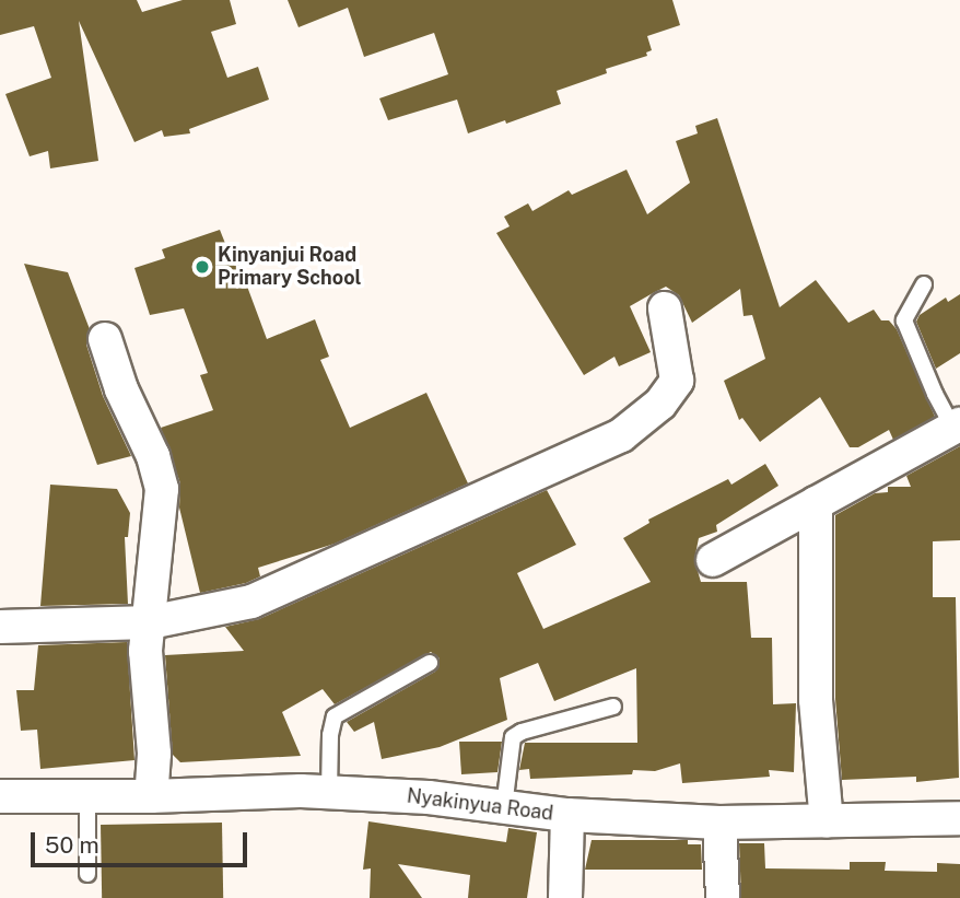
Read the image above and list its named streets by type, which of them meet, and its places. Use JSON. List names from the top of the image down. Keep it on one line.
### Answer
{"streets":{"street":["Nyakinyua Road"]},"places":["Kinyanjui Road Primary School"],"scale_bar":"50 m"}
